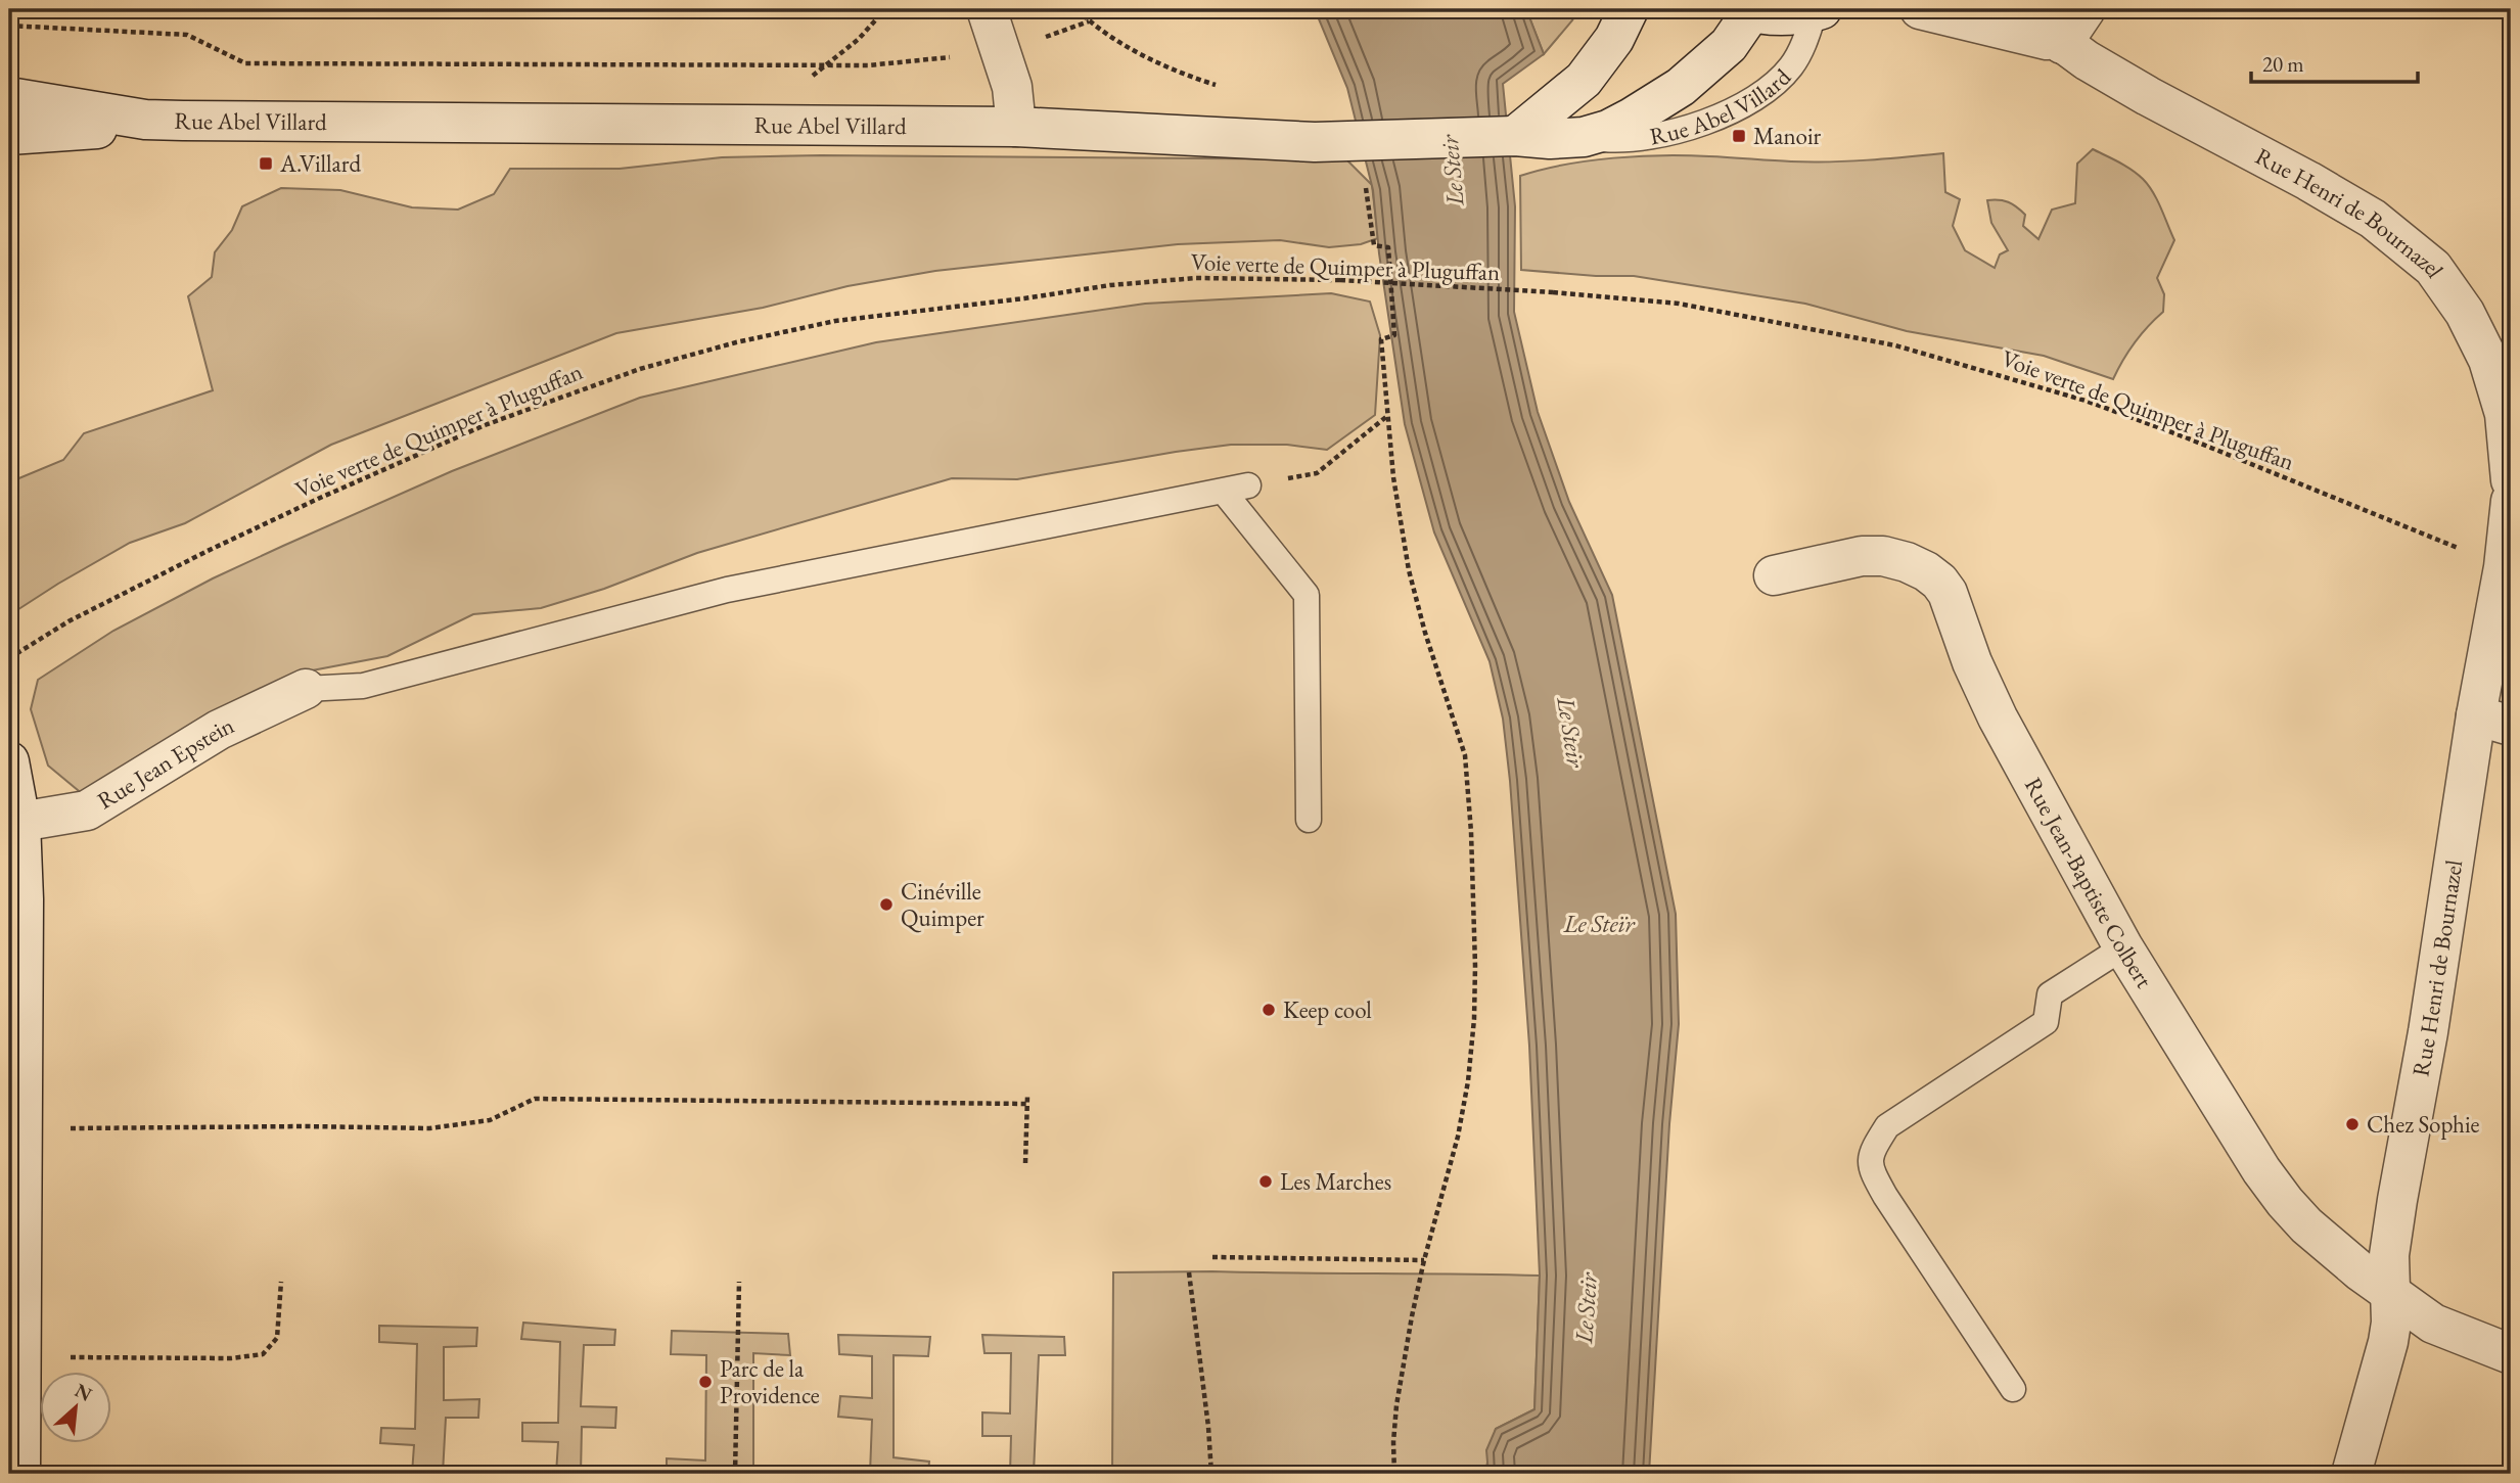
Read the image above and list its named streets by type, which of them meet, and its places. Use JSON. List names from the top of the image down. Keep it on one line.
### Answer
{"streets":{"street":["Rue Abel Villard","Rue Henri de Bournazel","Rue Jean Epstein","Rue Jean-Baptiste Colbert"],"path":["Voie verte de Quimper à Pluguffan"]},"crossings":[["Rue Henri de Bournazel","Rue Jean-Baptiste Colbert"]],"water":["Le Steir","Le Steïr"],"places":{"transit":["Manoir","A.Villard"],"other":["Cinéville Quimper","Keep cool","Chez Sophie","Les Marches","Parc de la Providence"]},"scale_bar":"20 m","north":"top right"}
